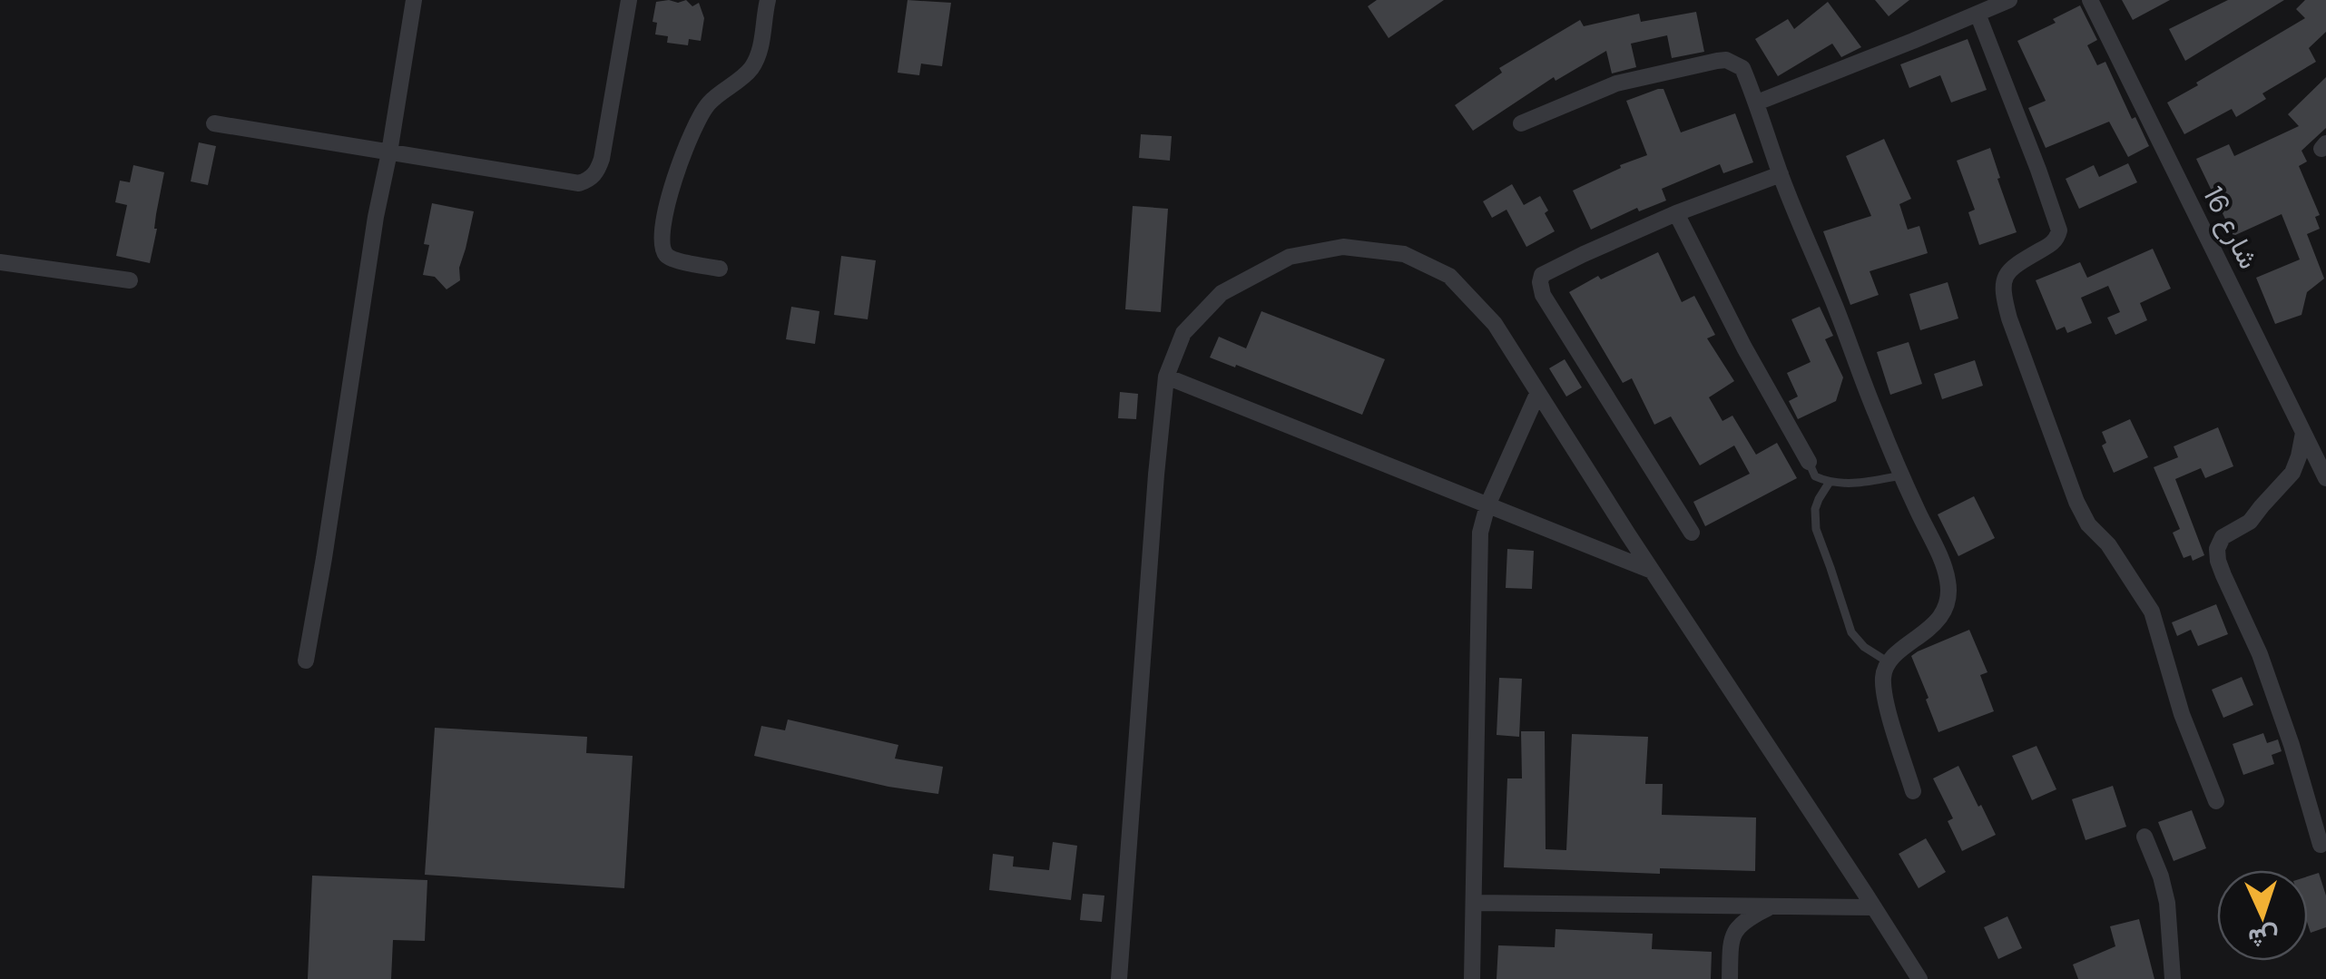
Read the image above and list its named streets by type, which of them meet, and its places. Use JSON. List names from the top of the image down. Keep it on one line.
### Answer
{"streets":{"street":["شارع 16"]},"north":"bottom"}
